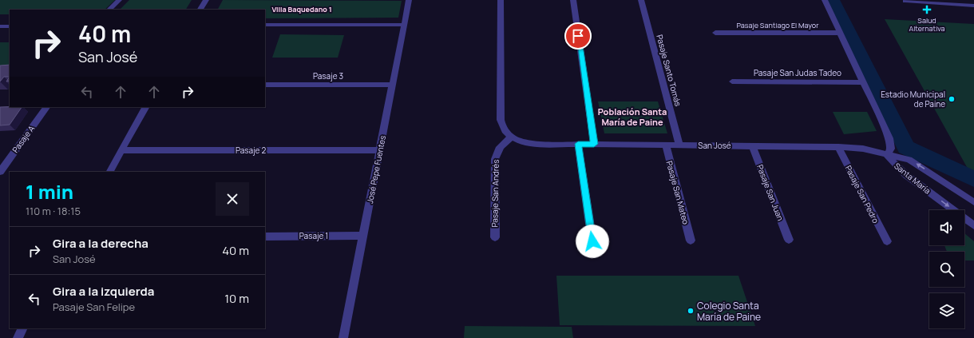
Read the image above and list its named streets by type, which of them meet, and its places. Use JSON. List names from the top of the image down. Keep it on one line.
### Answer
{"streets":{"street":["Pasaje Santiago El Mayor","Pasaje Santo Tomás","Pasaje San Judas Tadeo","Pasaje 3","Pasaje A","San José","Pasaje 2","José Pepe Fuentes","Santa María","Pasaje San Mateo","Pasaje San Juan","Pasaje San Andrés","Pasaje San Pedro","Pasaje 1"]},"crossings":[["Pasaje Santo Tomás","San José"],["Pasaje 3","José Pepe Fuentes"],["San José","Santa María"],["San José","Pasaje San Mateo"],["San José","Pasaje San Juan"],["San José","Pasaje San Andrés"],["San José","Pasaje San Pedro"],["Pasaje 2","José Pepe Fuentes"],["José Pepe Fuentes","Pasaje 1"]],"districts":["Villa Baquedano 1","Población Santa María de Paine"],"places":{"health":["Salud Alternativa"],"other":["Estadio Municipal de Paine","Colegio Santa María de Paine"]},"page":{"turn":["40 m","San José"],"heading":["1 min","110 m · 18:15"],"list":[{"name":"Gira a la derecha","note":"San José","value":"40 m"},{"name":"Gira a la izquierda","note":"Pasaje San Felipe","value":"10 m"}]}}
